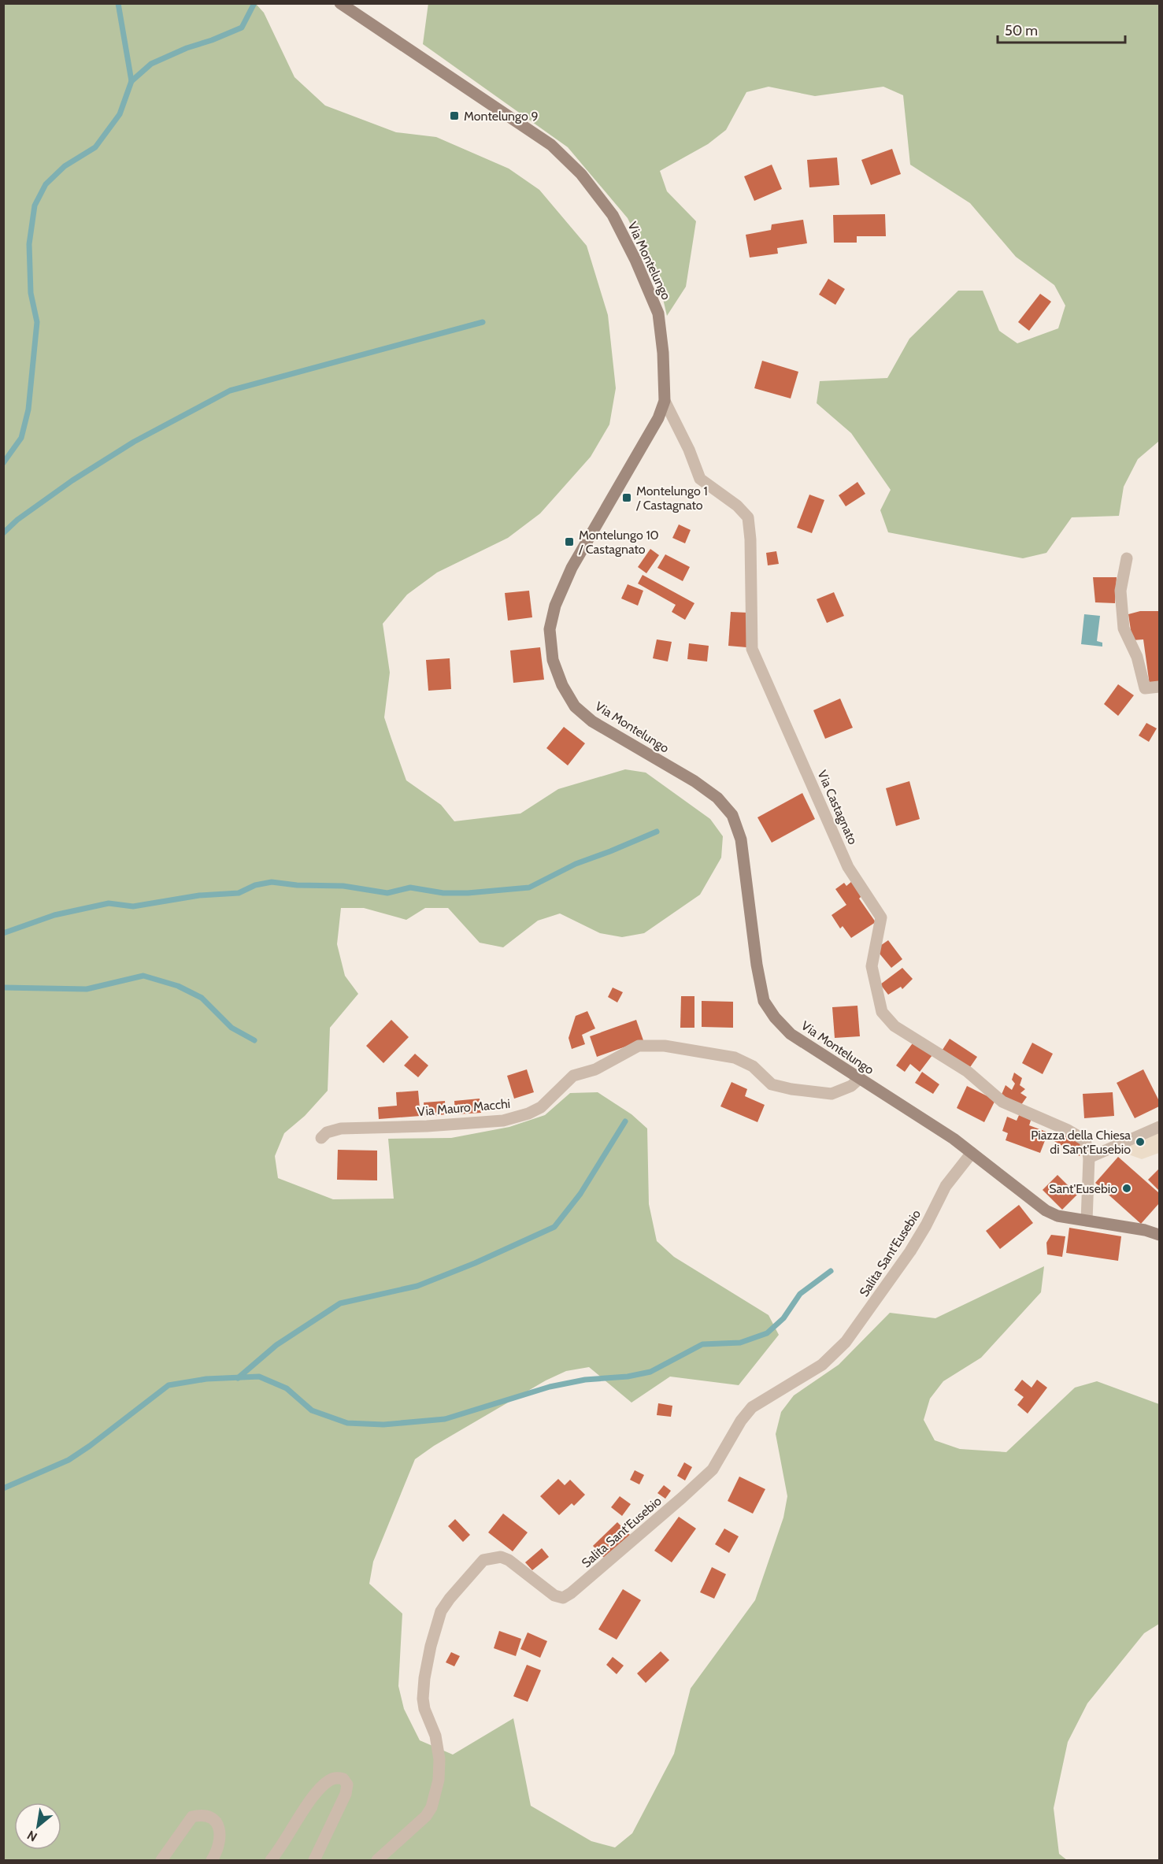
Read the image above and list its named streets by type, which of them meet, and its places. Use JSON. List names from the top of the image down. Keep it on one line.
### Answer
{"streets":{"street":["Via Montelungo","Via Castagnato","Via Mauro Macchi","Salita Sant'Eusebio"]},"crossings":[["Via Montelungo","Via Castagnato"],["Via Montelungo","Via Mauro Macchi"],["Via Montelungo","Salita Sant'Eusebio"]],"places":{"transit":["Montelungo 9","Montelungo 1 / Castagnato","Montelungo 10 / Castagnato"],"other":["Piazza della Chiesa di Sant'Eusebio","Sant'Eusebio"]},"scale_bar":"50 m","north":"bottom left"}
